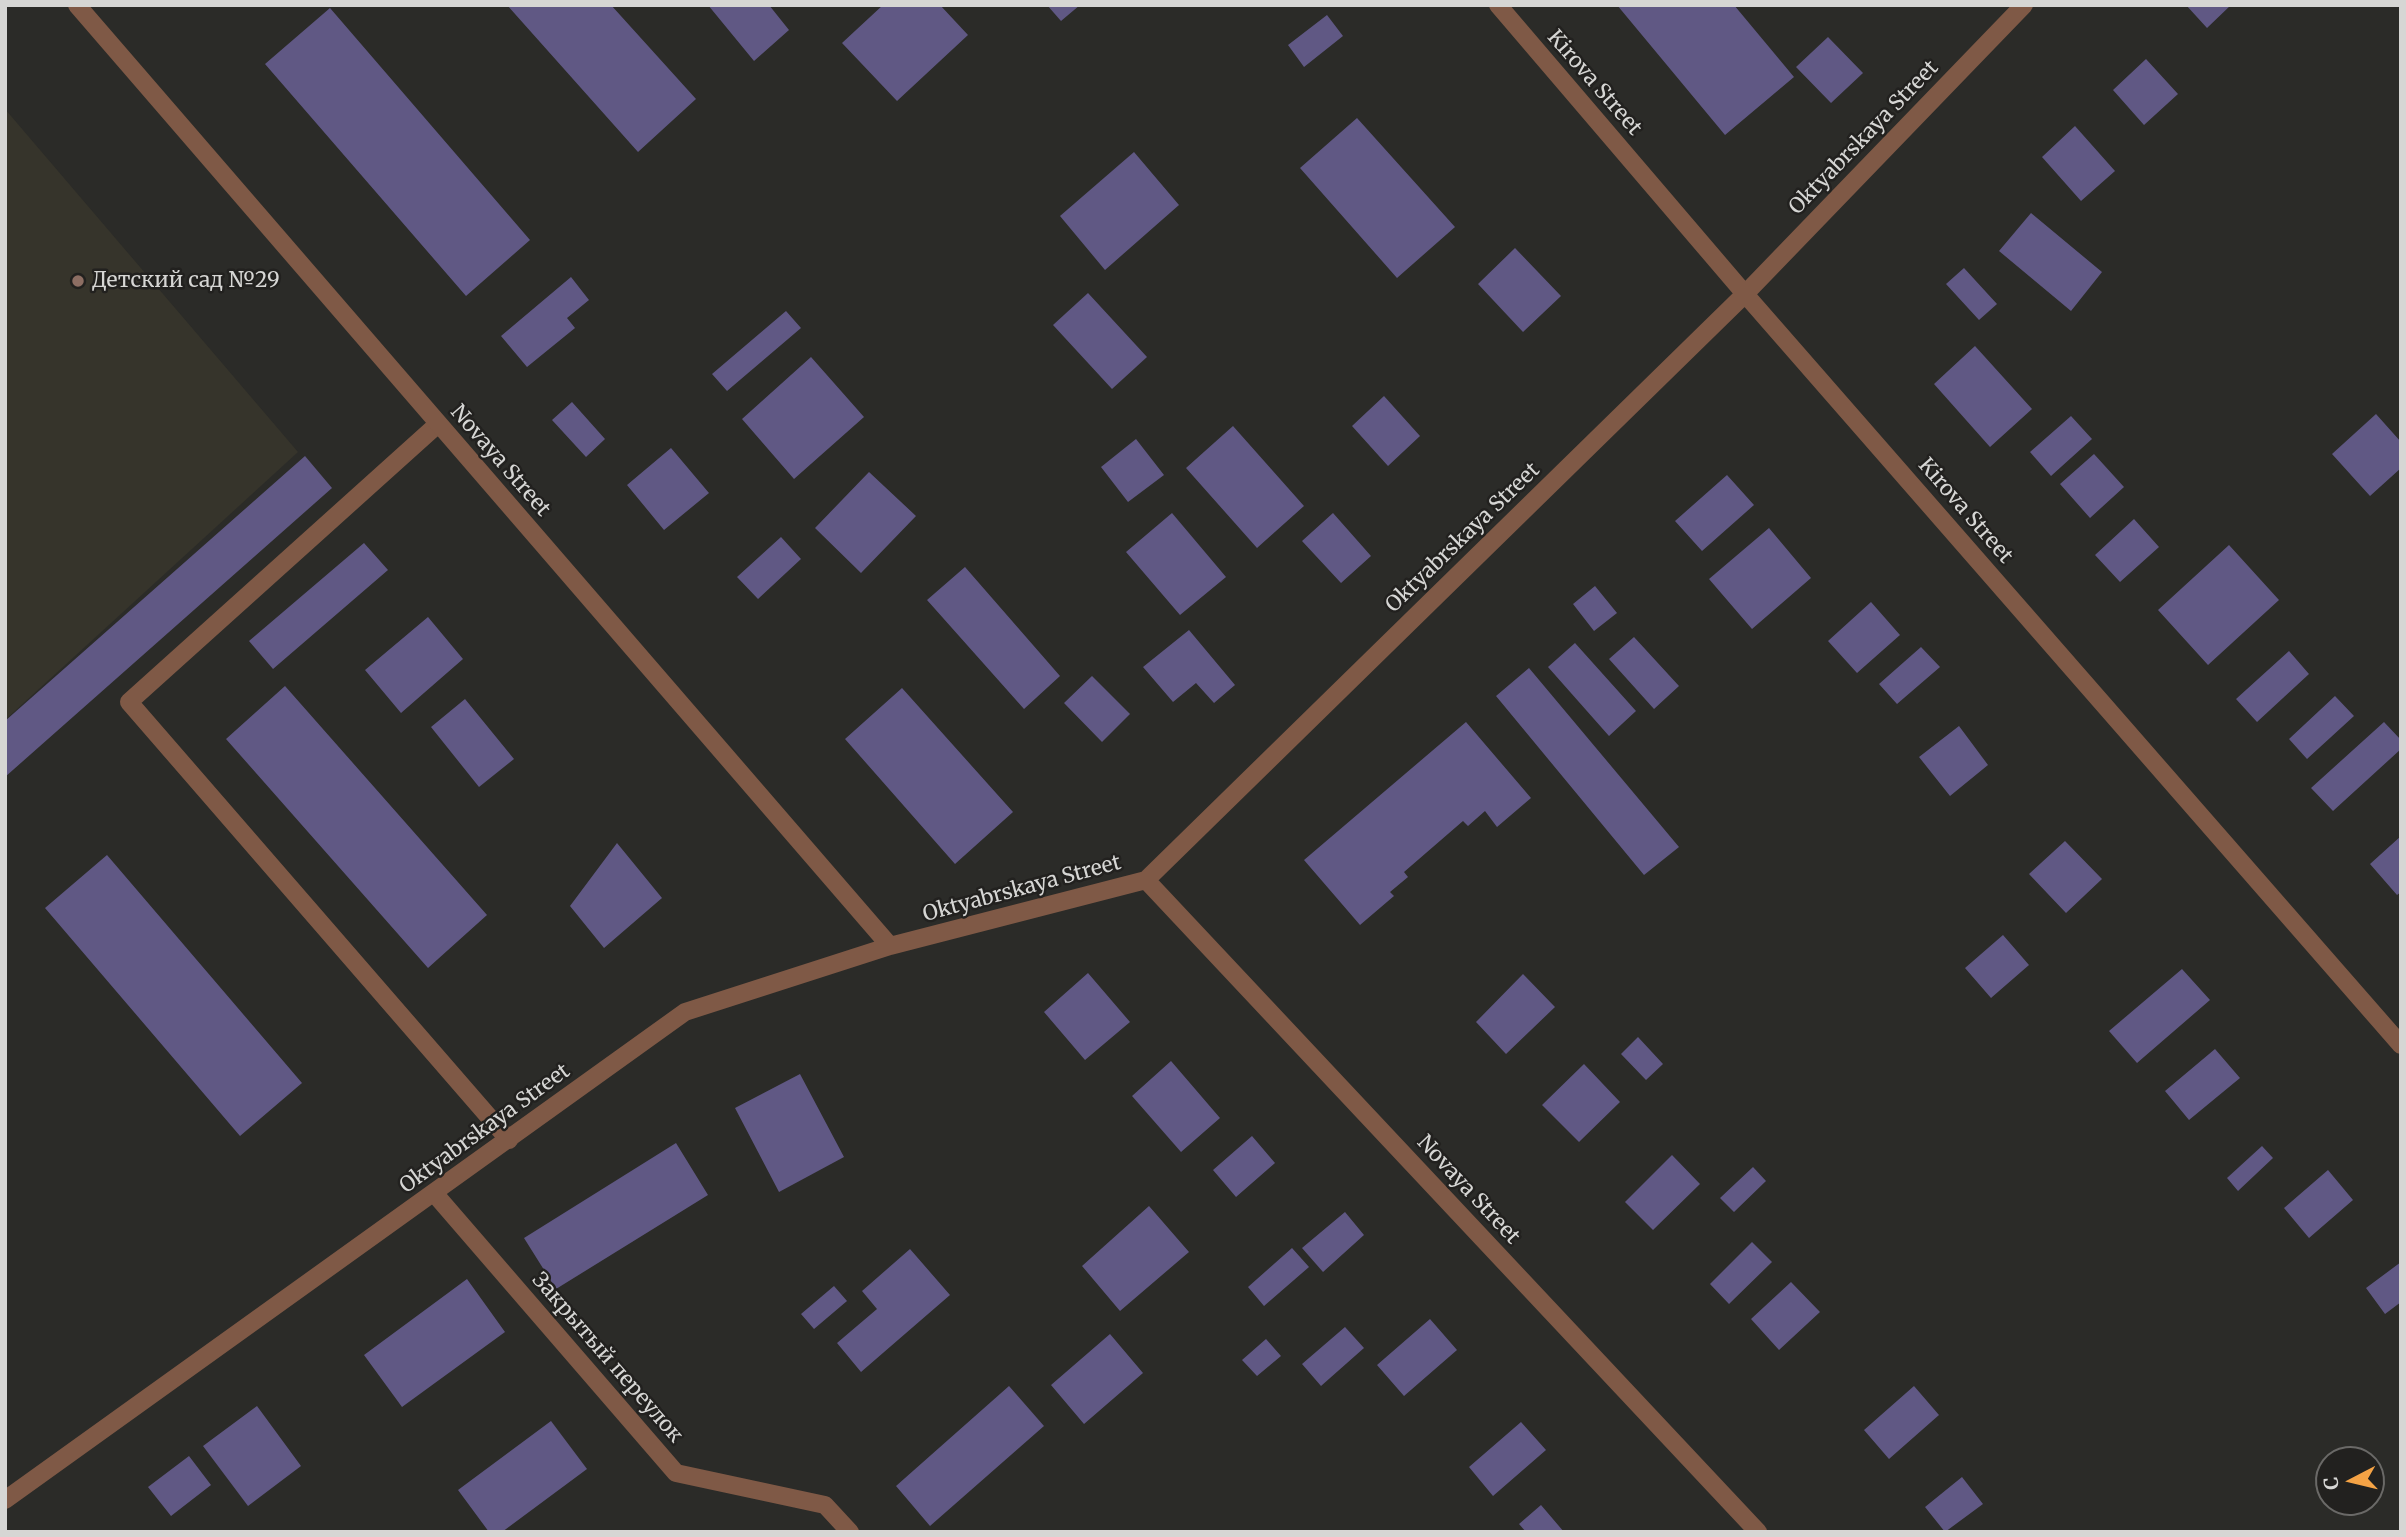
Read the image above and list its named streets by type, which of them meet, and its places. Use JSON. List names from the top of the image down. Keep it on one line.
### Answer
{"streets":{"street":["Kirova Street","Oktyabrskaya Street","Novaya Street","Закрытый переулок"]},"crossings":[["Kirova Street","Oktyabrskaya Street"],["Oktyabrskaya Street","Novaya Street"],["Oktyabrskaya Street","Закрытый переулок"]],"places":["Детский сад №29"],"north":"left"}
